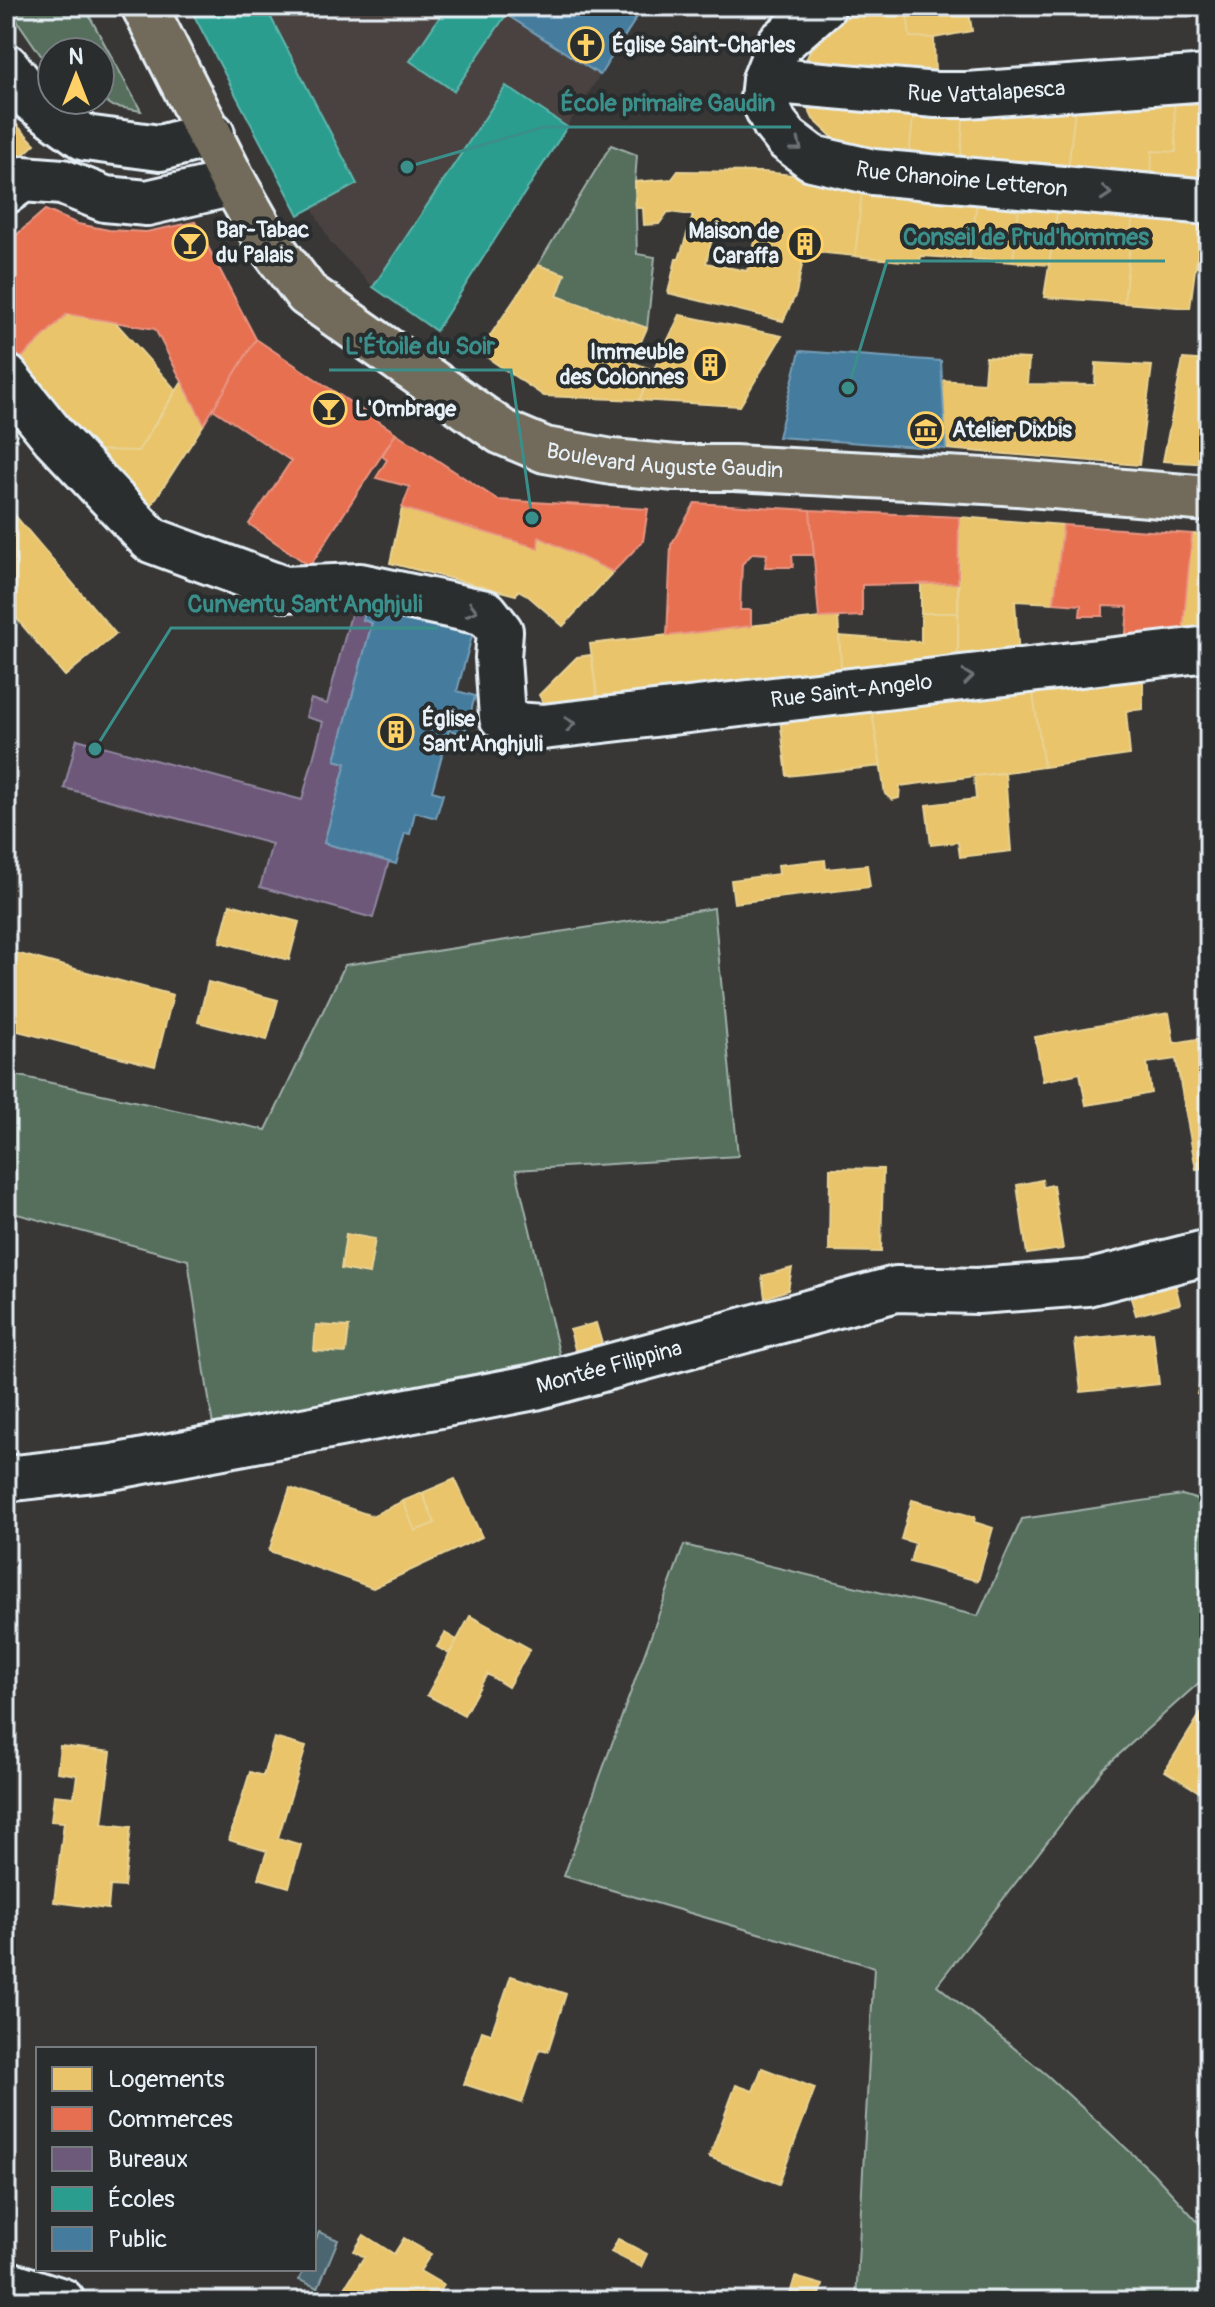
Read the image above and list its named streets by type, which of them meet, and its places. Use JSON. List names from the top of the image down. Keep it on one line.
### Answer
{"streets":{"main road":["Boulevard Auguste Gaudin"],"street":["Rue Vattalapesca","Rue Chanoine Letteron","Rue Saint-Angelo","Montée Filippina"]},"crossings":[["Rue Vattalapesca","Rue Chanoine Letteron"]],"one_way":["Rue Chanoine Letteron","Rue Saint-Angelo"],"places":{"church":["Église Saint-Charles"],"other":["École primaire Gaudin","Conseil de Prud'hommes","L'Étoile du Soir","Cunventu Sant'Anghjuli"],"bar":["Bar-Tabac du Palais","L'Ombrage"],"building":["Maison de Caraffa","Immeuble des Colonnes","Église Sant'Anghjuli"],"museum":["Atelier Dixbis"]},"legend":["Logements","Commerces","Bureaux","Écoles","Public"],"north":"top"}
